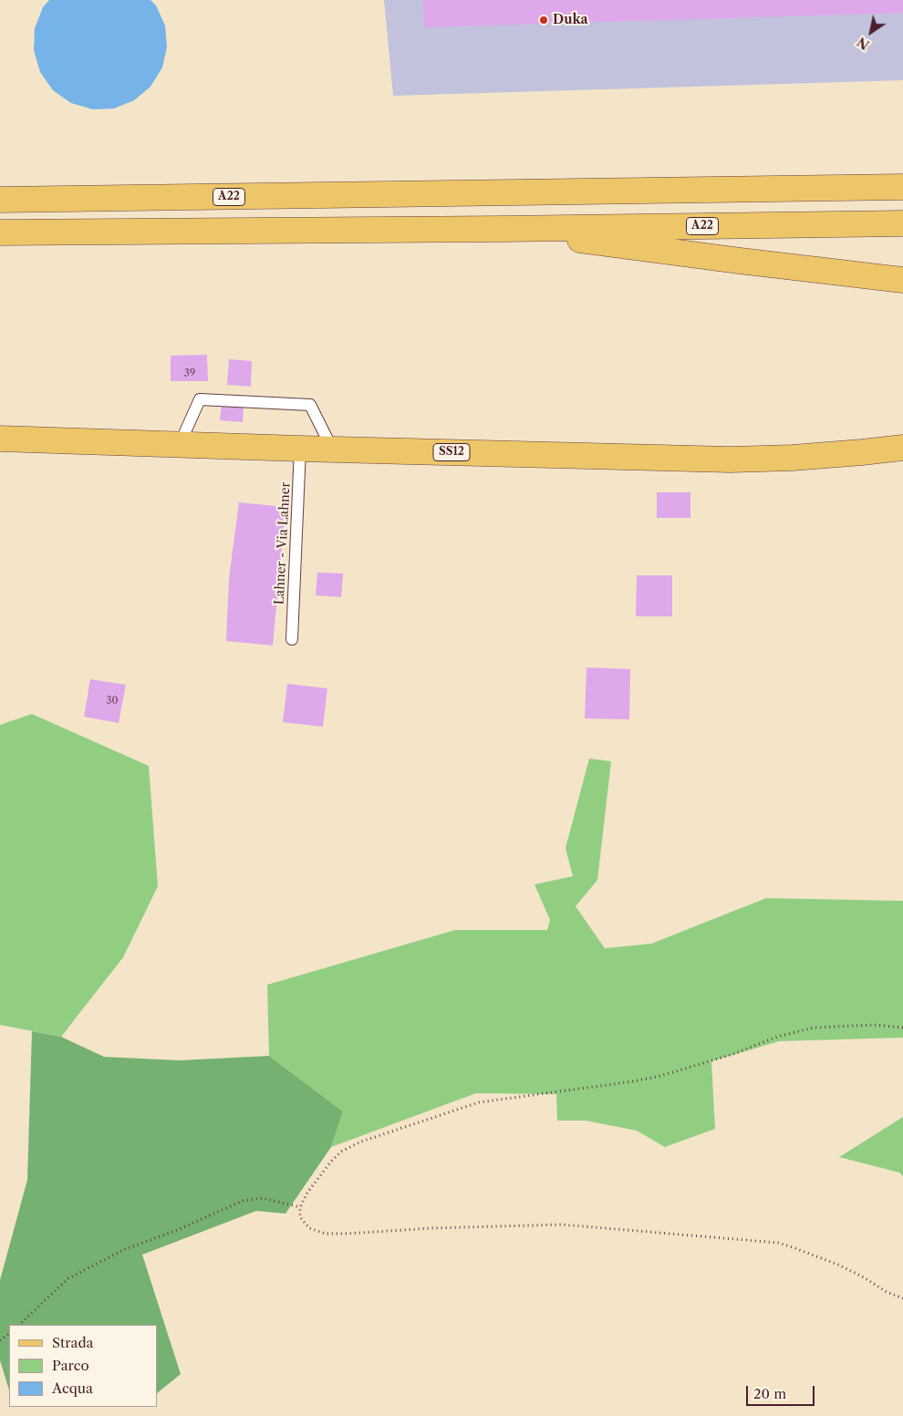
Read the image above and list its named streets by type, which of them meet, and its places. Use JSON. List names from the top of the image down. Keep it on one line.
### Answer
{"streets":{"main road":["A22","SS12"],"lane":["Lahner - Via Lahner"]},"crossings":[["SS12","Lahner - Via Lahner"]],"places":["Duka"],"house_numbers":["39","30"],"legend":["Strada","Parco","Acqua"],"scale_bar":"20 m","north":"bottom left"}
